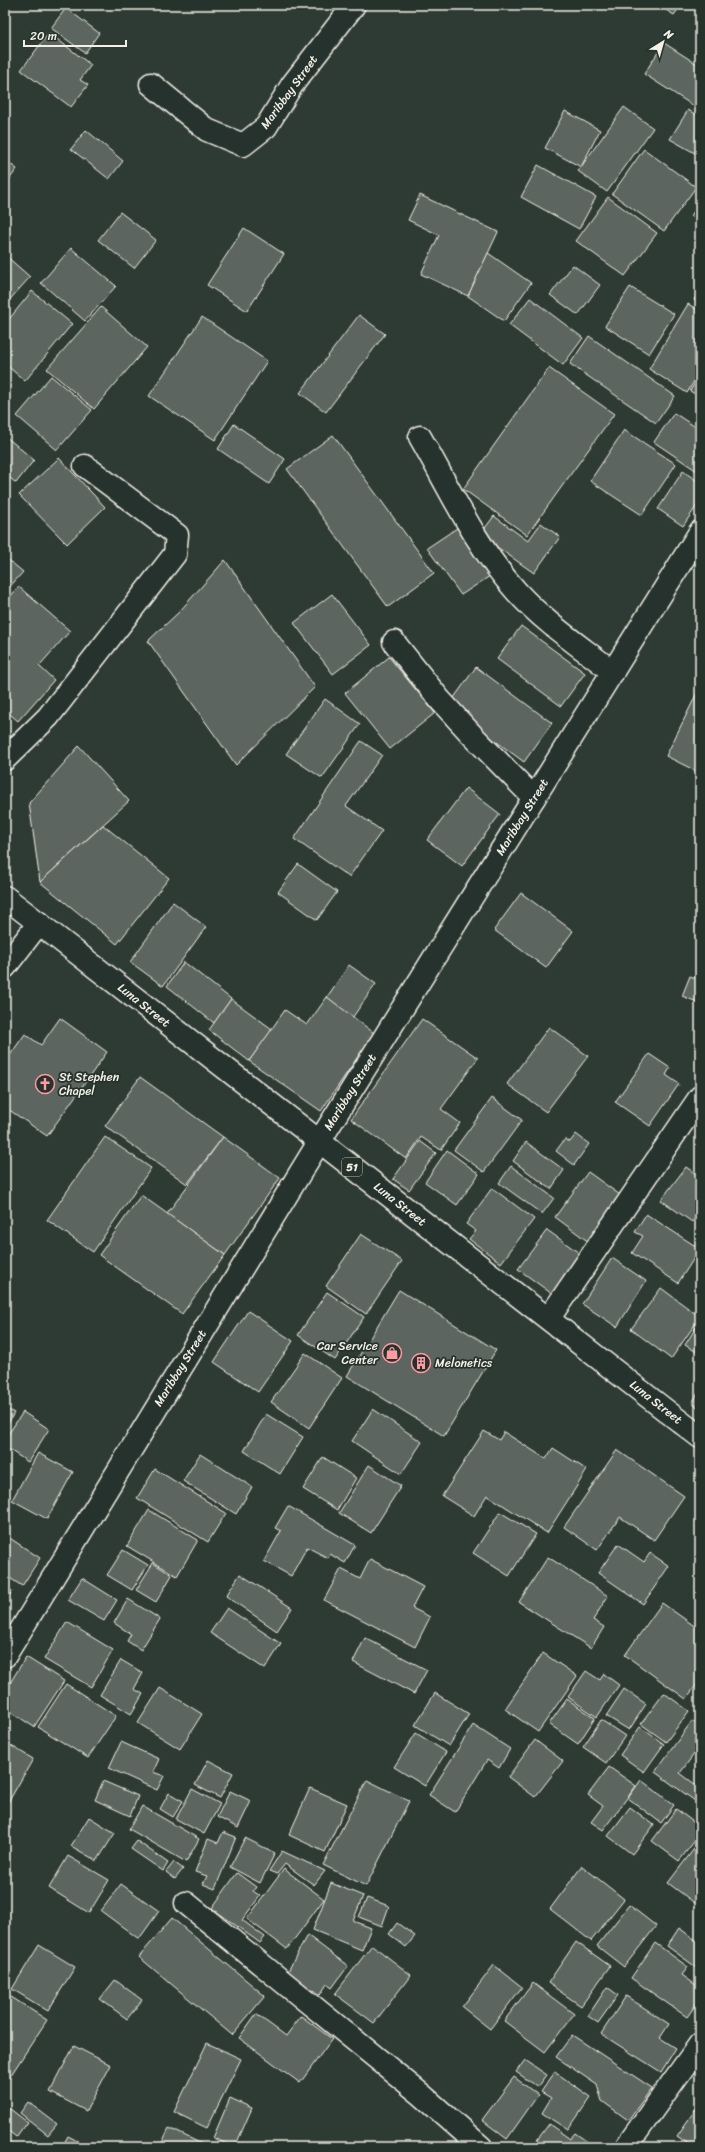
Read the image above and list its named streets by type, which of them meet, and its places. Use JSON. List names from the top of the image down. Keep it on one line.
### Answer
{"streets":{"street":["Maribbay Street","Luna Street","51"]},"crossings":[["Maribbay Street","Luna Street"]],"places":{"church":["St Stephen Chapel"],"shop":["Car Service Center"],"building":["Melonetics"]},"scale_bar":"20 m","north":"top right"}
